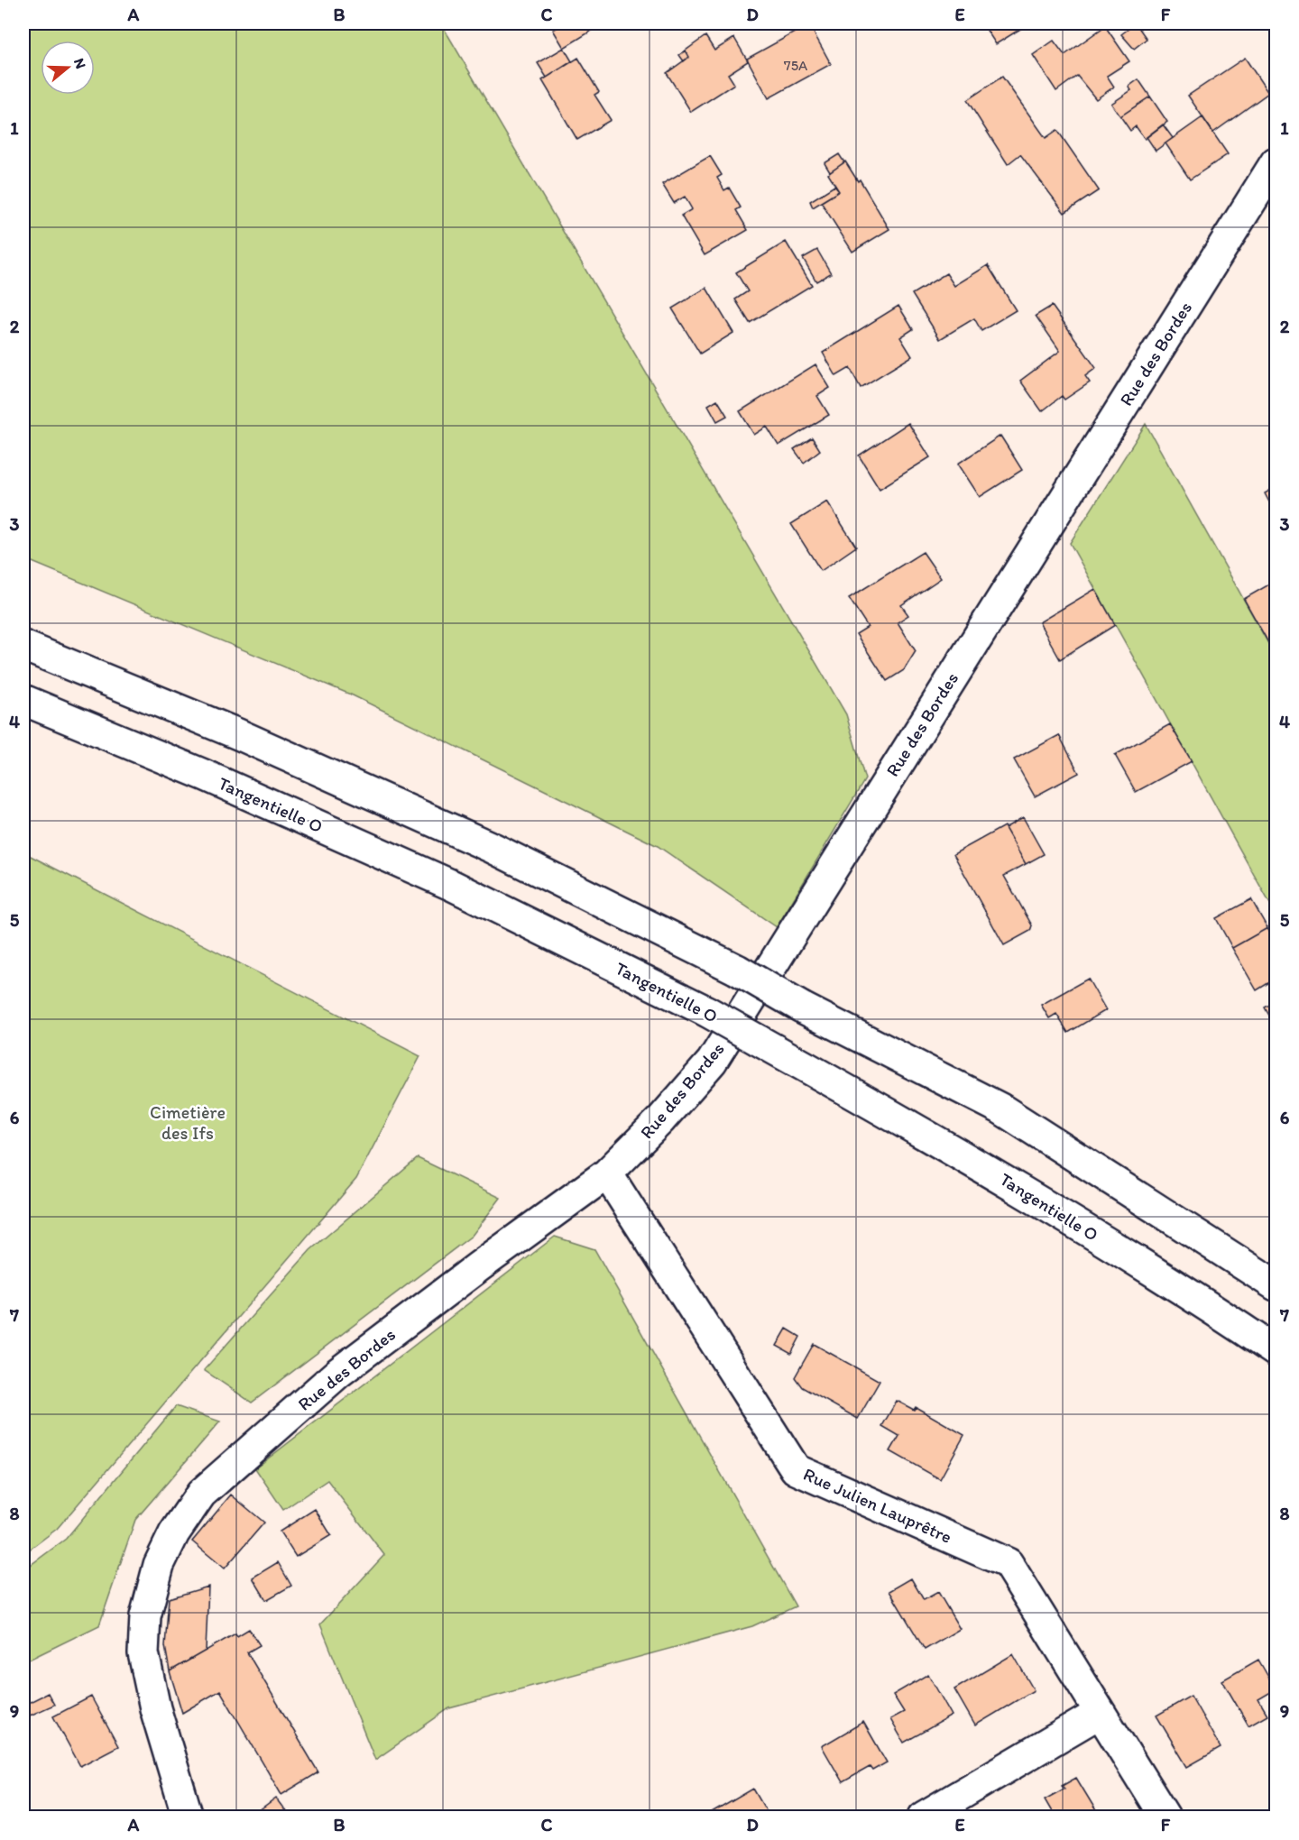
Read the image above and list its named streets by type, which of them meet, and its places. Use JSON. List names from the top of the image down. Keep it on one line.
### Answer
{"streets":{"street":["Rue des Bordes","Tangentielle O","Rue Julien Lauprêtre"]},"crossings":[["Rue des Bordes","Rue Julien Lauprêtre"]],"parks":["Cimetière des Ifs"],"house_numbers":["75A"],"north":"right","grid":{"columns":["A","B","C","D","E","F"],"rows":["1","2","3","4","5","6","7","8","9"]}}
